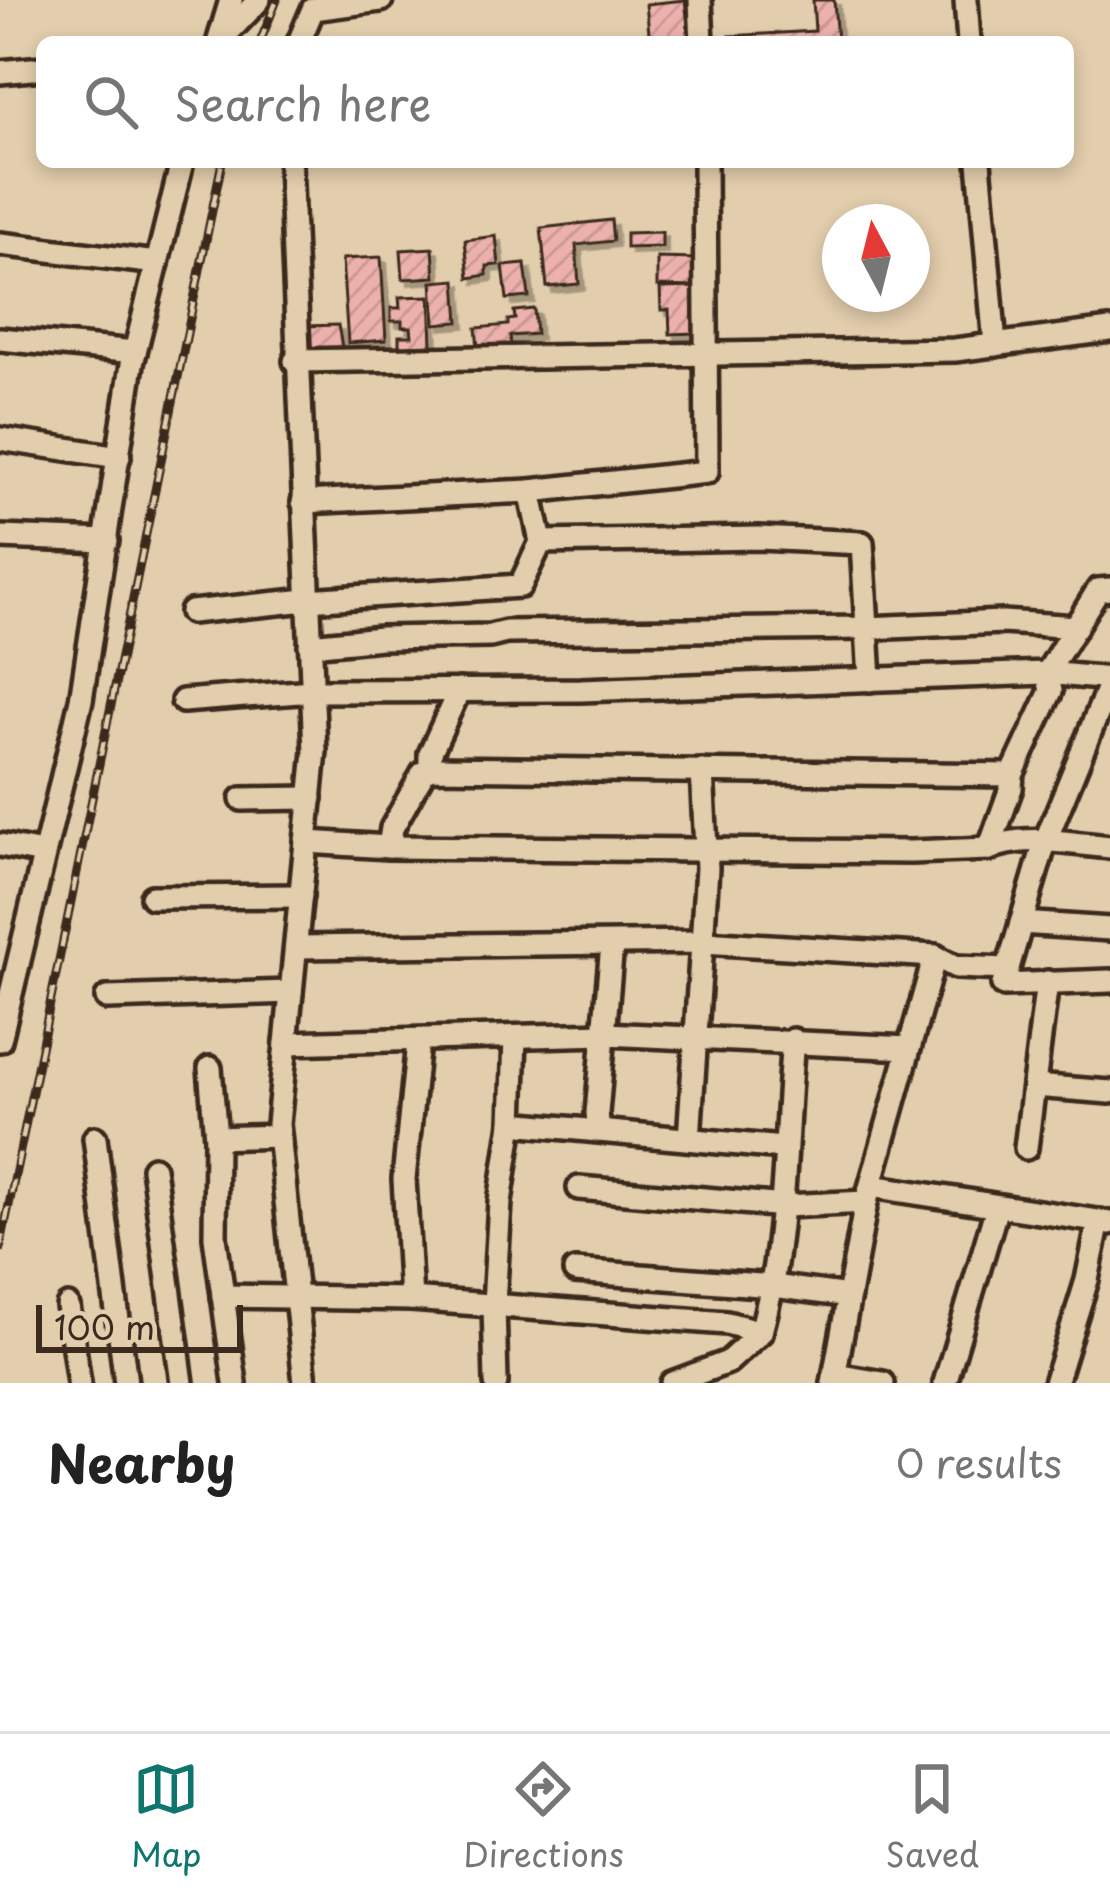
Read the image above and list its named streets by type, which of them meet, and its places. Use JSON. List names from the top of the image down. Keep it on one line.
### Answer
{"scale_bar":"100 m","north":"top","page":{"search":"Search here","scale":"100 m","heading":["Nearby","0 results"],"nav":["Map","Directions","Saved"]}}
